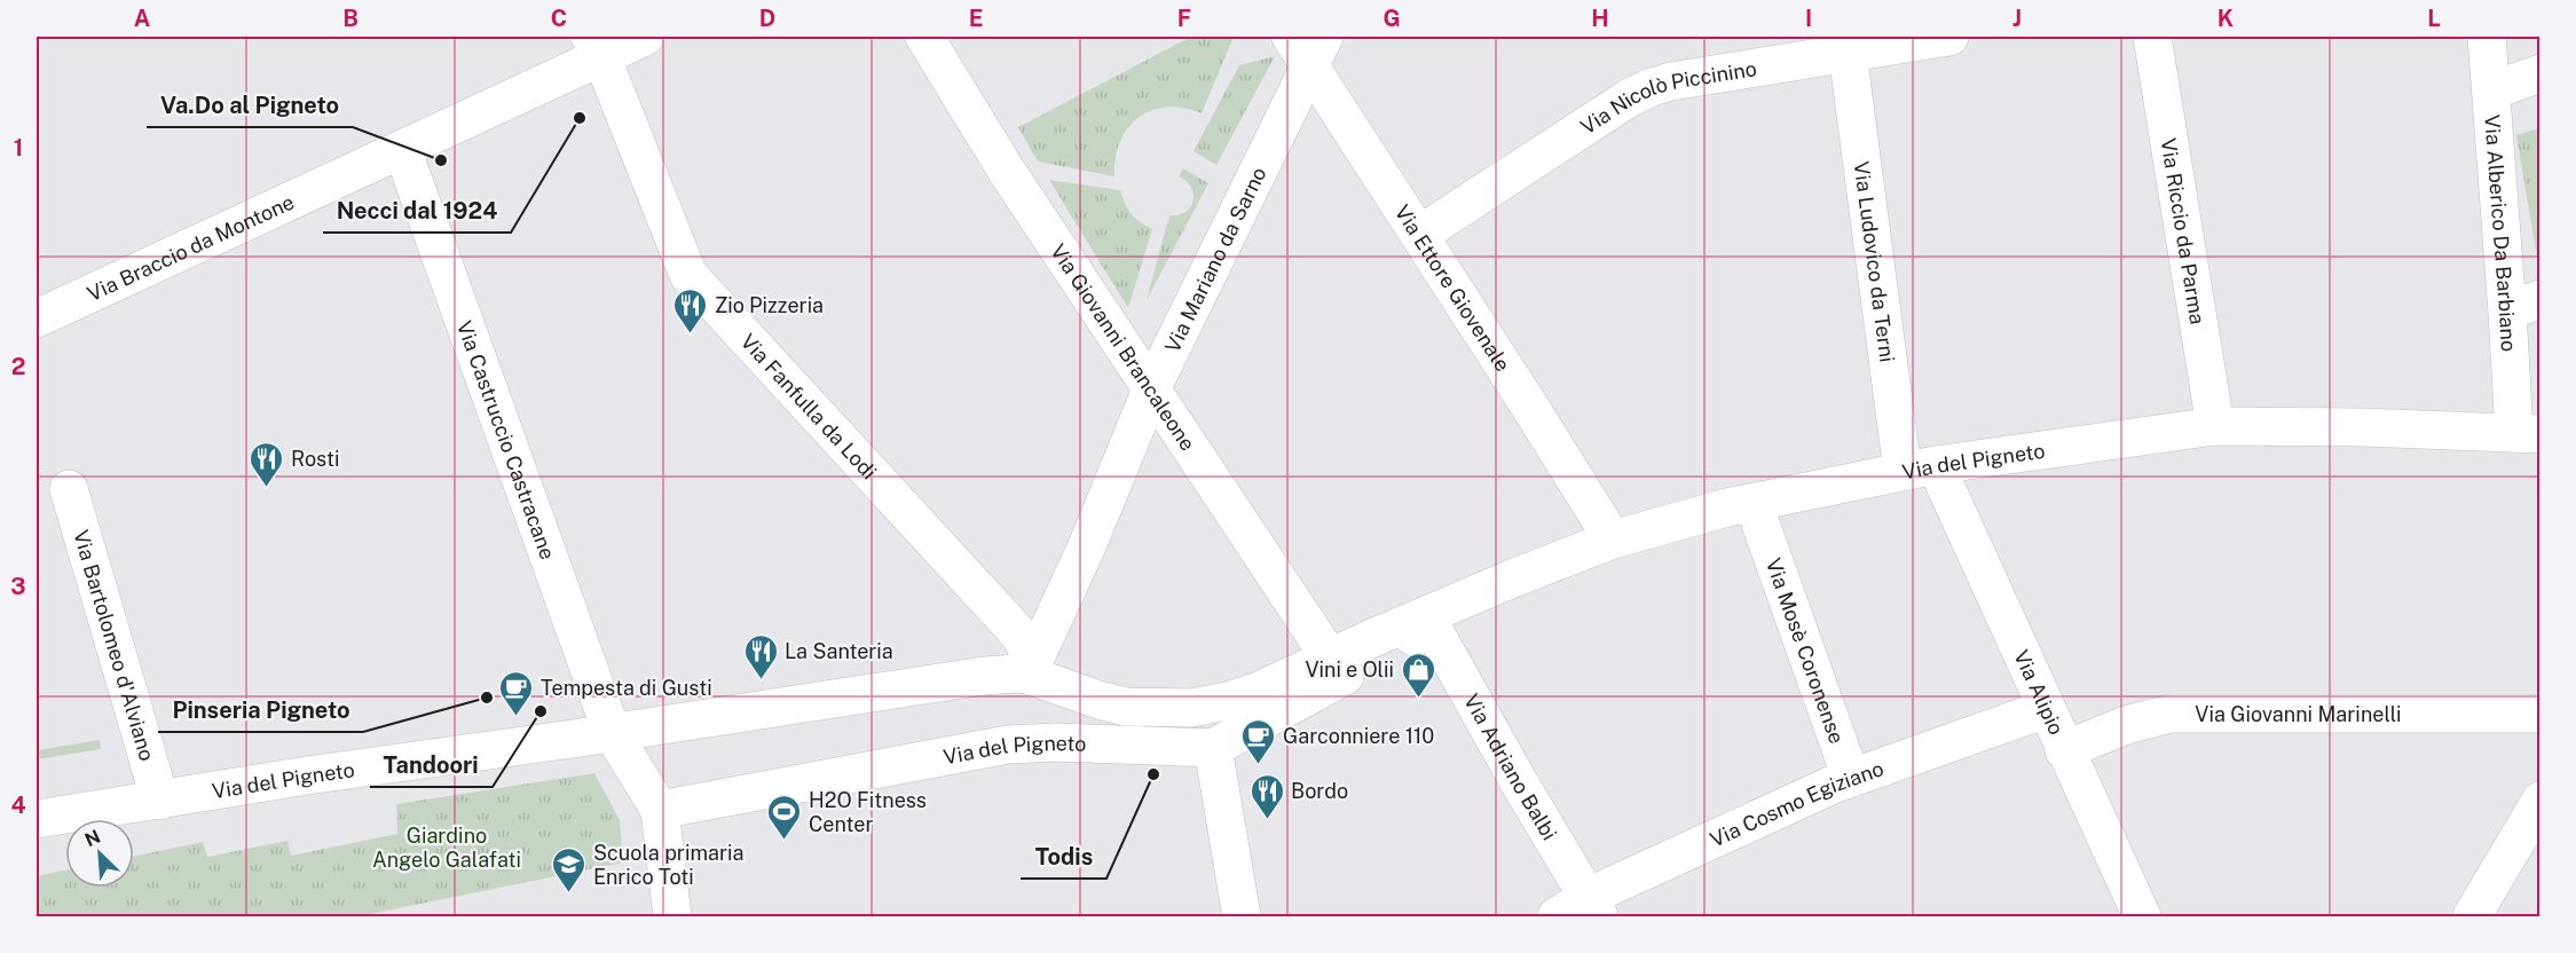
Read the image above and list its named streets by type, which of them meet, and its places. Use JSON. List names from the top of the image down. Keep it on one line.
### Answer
{"streets":{"street":["Via Nicolò Piccinino","Via Riccio da Parma","Via Alberico Da Barbiano","Via Braccio da Montone","Via Mariano da Sarno","Via Ludovico da Terni","Via Ettore Giovenale","Via Giovanni Brancaleone","Via Fanfulla da Lodi","Via Castruccio Castracane","Via del Pigneto","Via Bartolomeo d'Alviano","Via Mosè Coronense","Via Alipio","Via Giovanni Marinelli","Via Adriano Balbi","Via Cosmo Egiziano"]},"crossings":[["Via Nicolò Piccinino","Via Ludovico da Terni"],["Via Nicolò Piccinino","Via Ettore Giovenale"],["Via Riccio da Parma","Via del Pigneto"],["Via Alberico Da Barbiano","Via del Pigneto"],["Via Braccio da Montone","Via Fanfulla da Lodi"],["Via Braccio da Montone","Via Castruccio Castracane"],["Via Mariano da Sarno","Via Ettore Giovenale"],["Via Mariano da Sarno","Via Giovanni Brancaleone"],["Via Mariano da Sarno","Via Fanfulla da Lodi"],["Via Mariano da Sarno","Via del Pigneto"],["Via Ludovico da Terni","Via del Pigneto"],["Via Ludovico da Terni","Via Alipio"],["Via Ettore Giovenale","Via del Pigneto"],["Via Giovanni Brancaleone","Via del Pigneto"],["Via Fanfulla da Lodi","Via del Pigneto"],["Via Castruccio Castracane","Via del Pigneto"],["Via del Pigneto","Via Bartolomeo d'Alviano"],["Via del Pigneto","Via Alipio"],["Via del Pigneto","Via Adriano Balbi"],["Via Mosè Coronense","Via Cosmo Egiziano"],["Via Alipio","Via Giovanni Marinelli"],["Via Alipio","Via Cosmo Egiziano"],["Via Adriano Balbi","Via Cosmo Egiziano"]],"parks":["Giardino Angelo Galafati"],"places":{"other":["Necci dal 1924","Va.Do al Pigneto","Pinseria Pigneto","Tandoori","Todis"],"restaurant":["Zio Pizzeria","Rosti","La Santeria","Bordo"],"shop":["Vini e Olii"],"cafe":["Tempesta di Gusti","Garconniere 110"],"sports":["H2O Fitness Center"],"school or university":["Scuola primaria Enrico Toti"]},"north":"top left","grid":{"columns":["A","B","C","D","E","F","G","H","I","J","K","L"],"rows":["1","2","3","4"]}}
